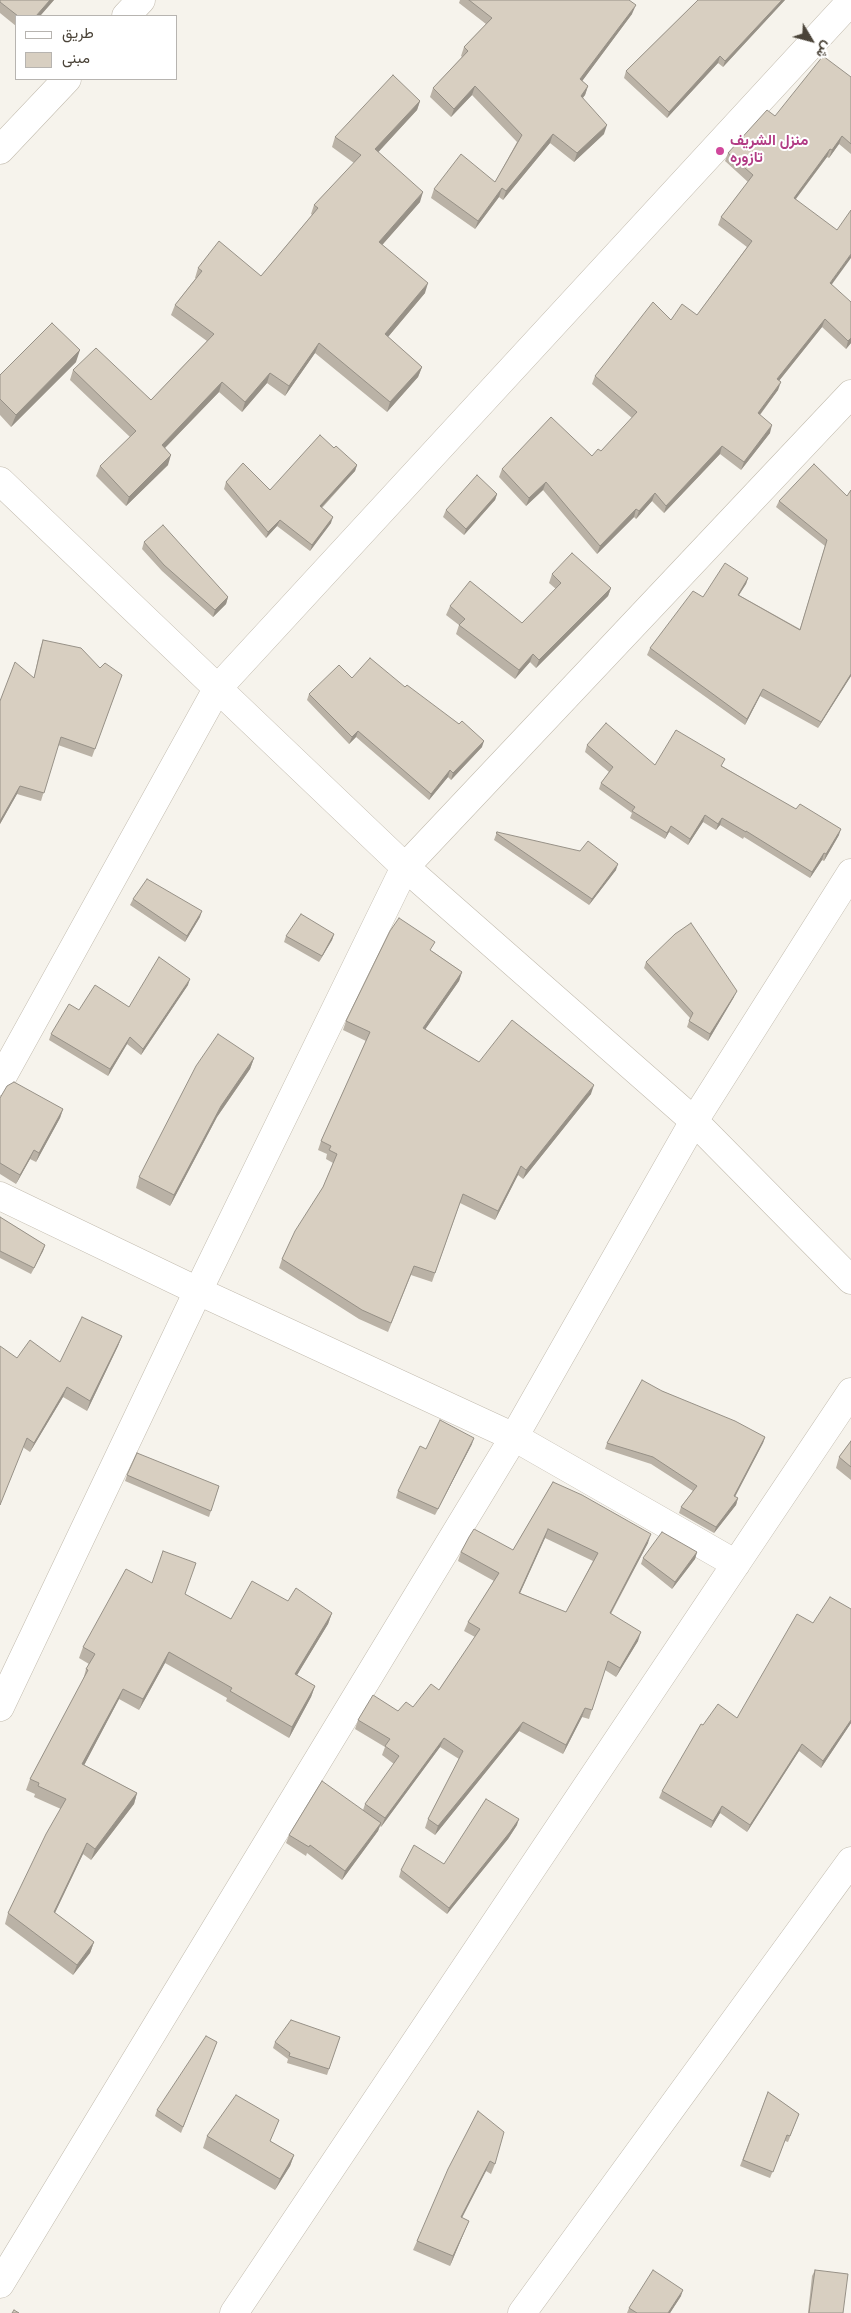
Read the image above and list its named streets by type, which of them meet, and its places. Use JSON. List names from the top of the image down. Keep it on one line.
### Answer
{"places":["منزل الشريف تازوره"],"legend":["طريق","مبنى"],"north":"bottom right"}
